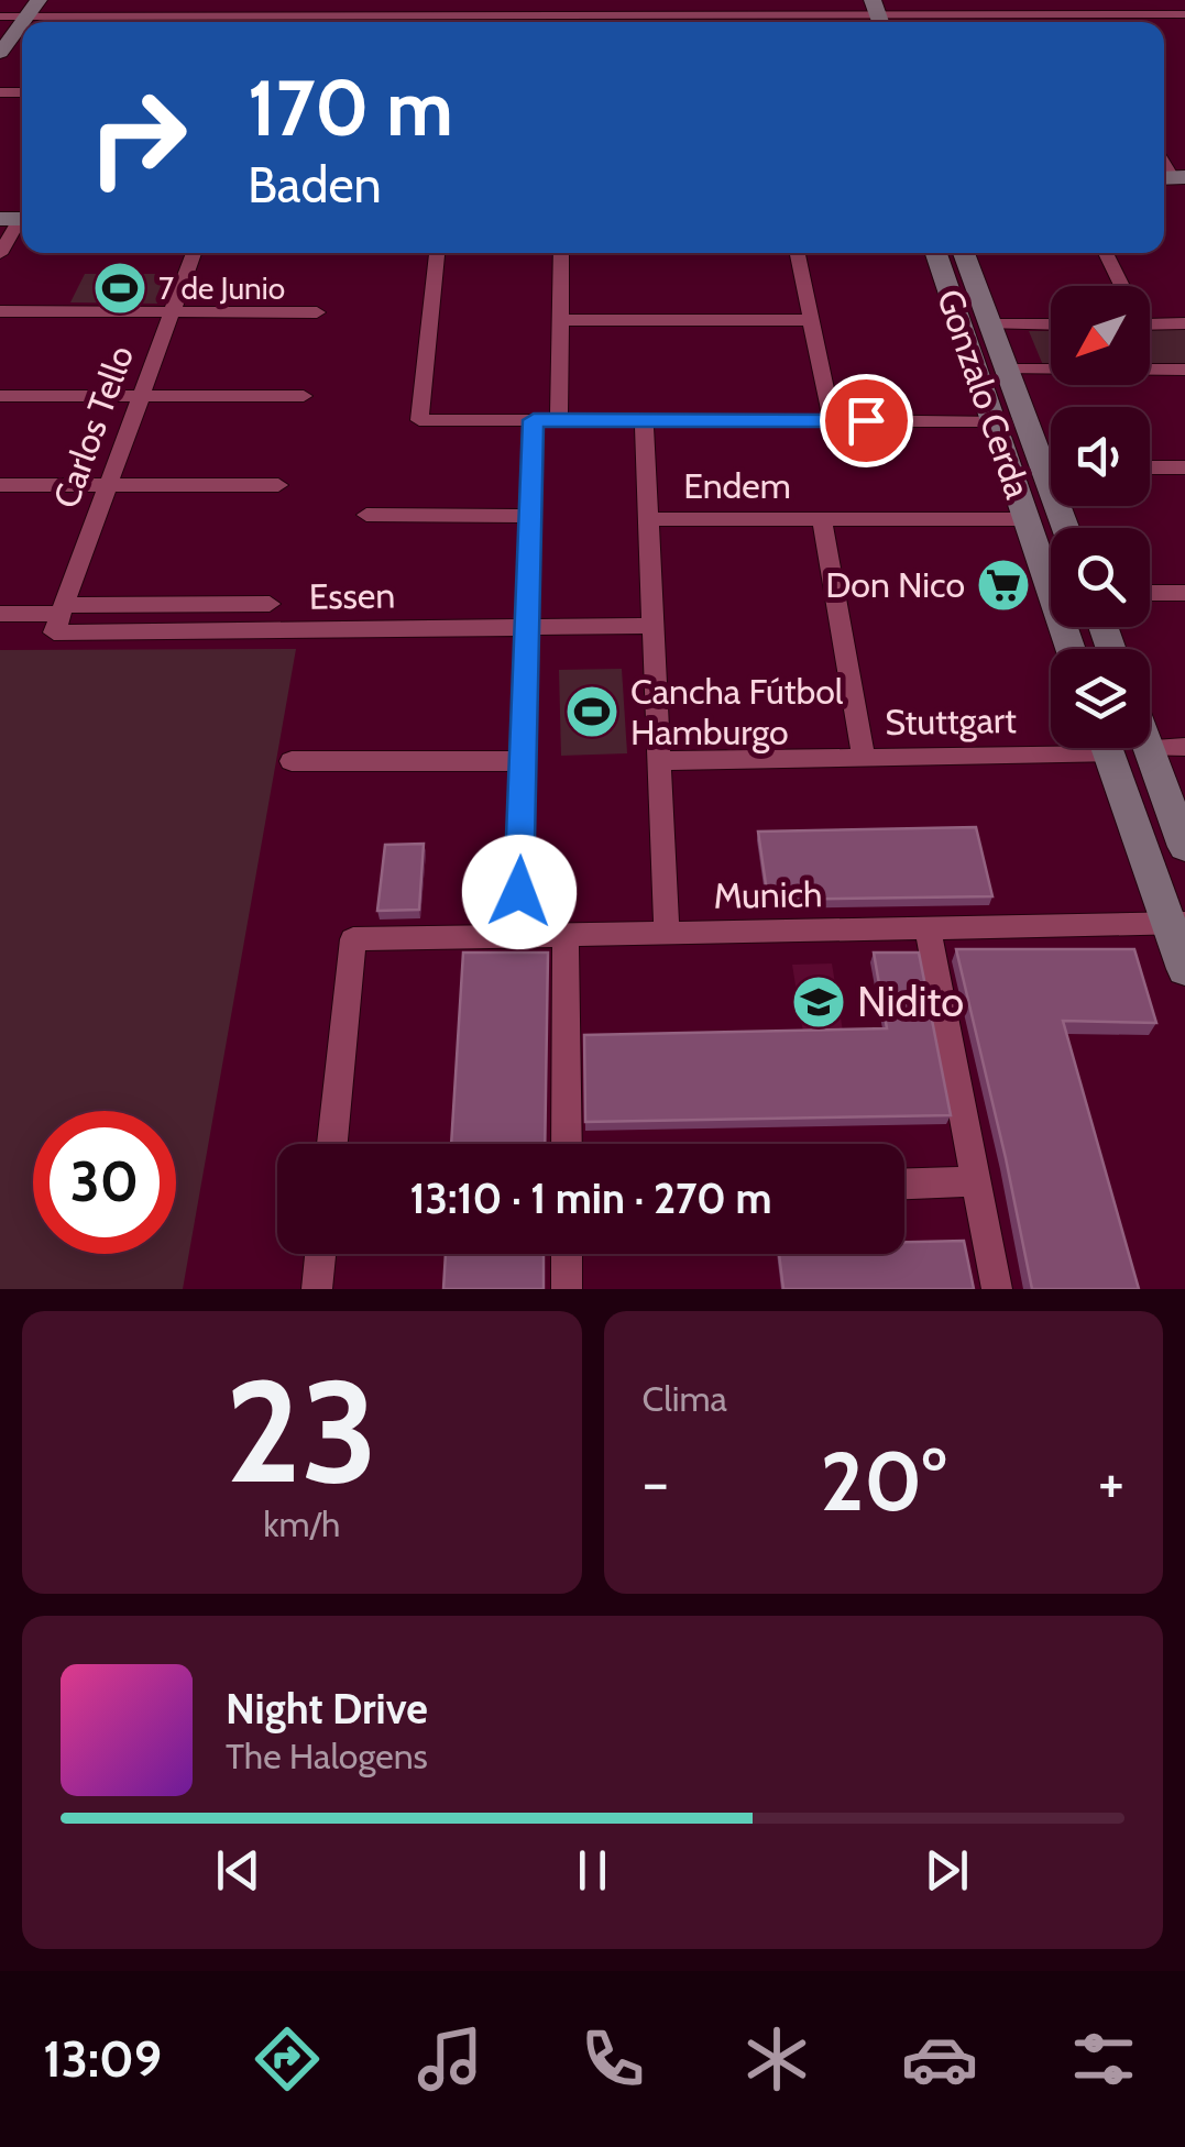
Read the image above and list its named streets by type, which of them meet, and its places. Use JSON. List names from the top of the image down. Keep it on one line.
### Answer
{"streets":{"street":["Gonzalo Cerda","Carlos Tello","Endem","Essen","Stuttgart","Munich"]},"crossings":[["Gonzalo Cerda","Endem"],["Carlos Tello","Essen"]],"places":{"sports":["7 de Junio","Cancha Fútbol Hamburgo"],"supermarket":["Don Nico"],"school or university":["Nidito"]},"north":"bottom left","page":{"turn":["170 m","Baden"],"limit":"30","trip":"13:10 · 1 min · 270 m","tile":[["23","km/h"],"Clima"],"heat":["−","20°","+"],"song":["Night Drive","The Halogens"],"tabs":"13:09"}}
